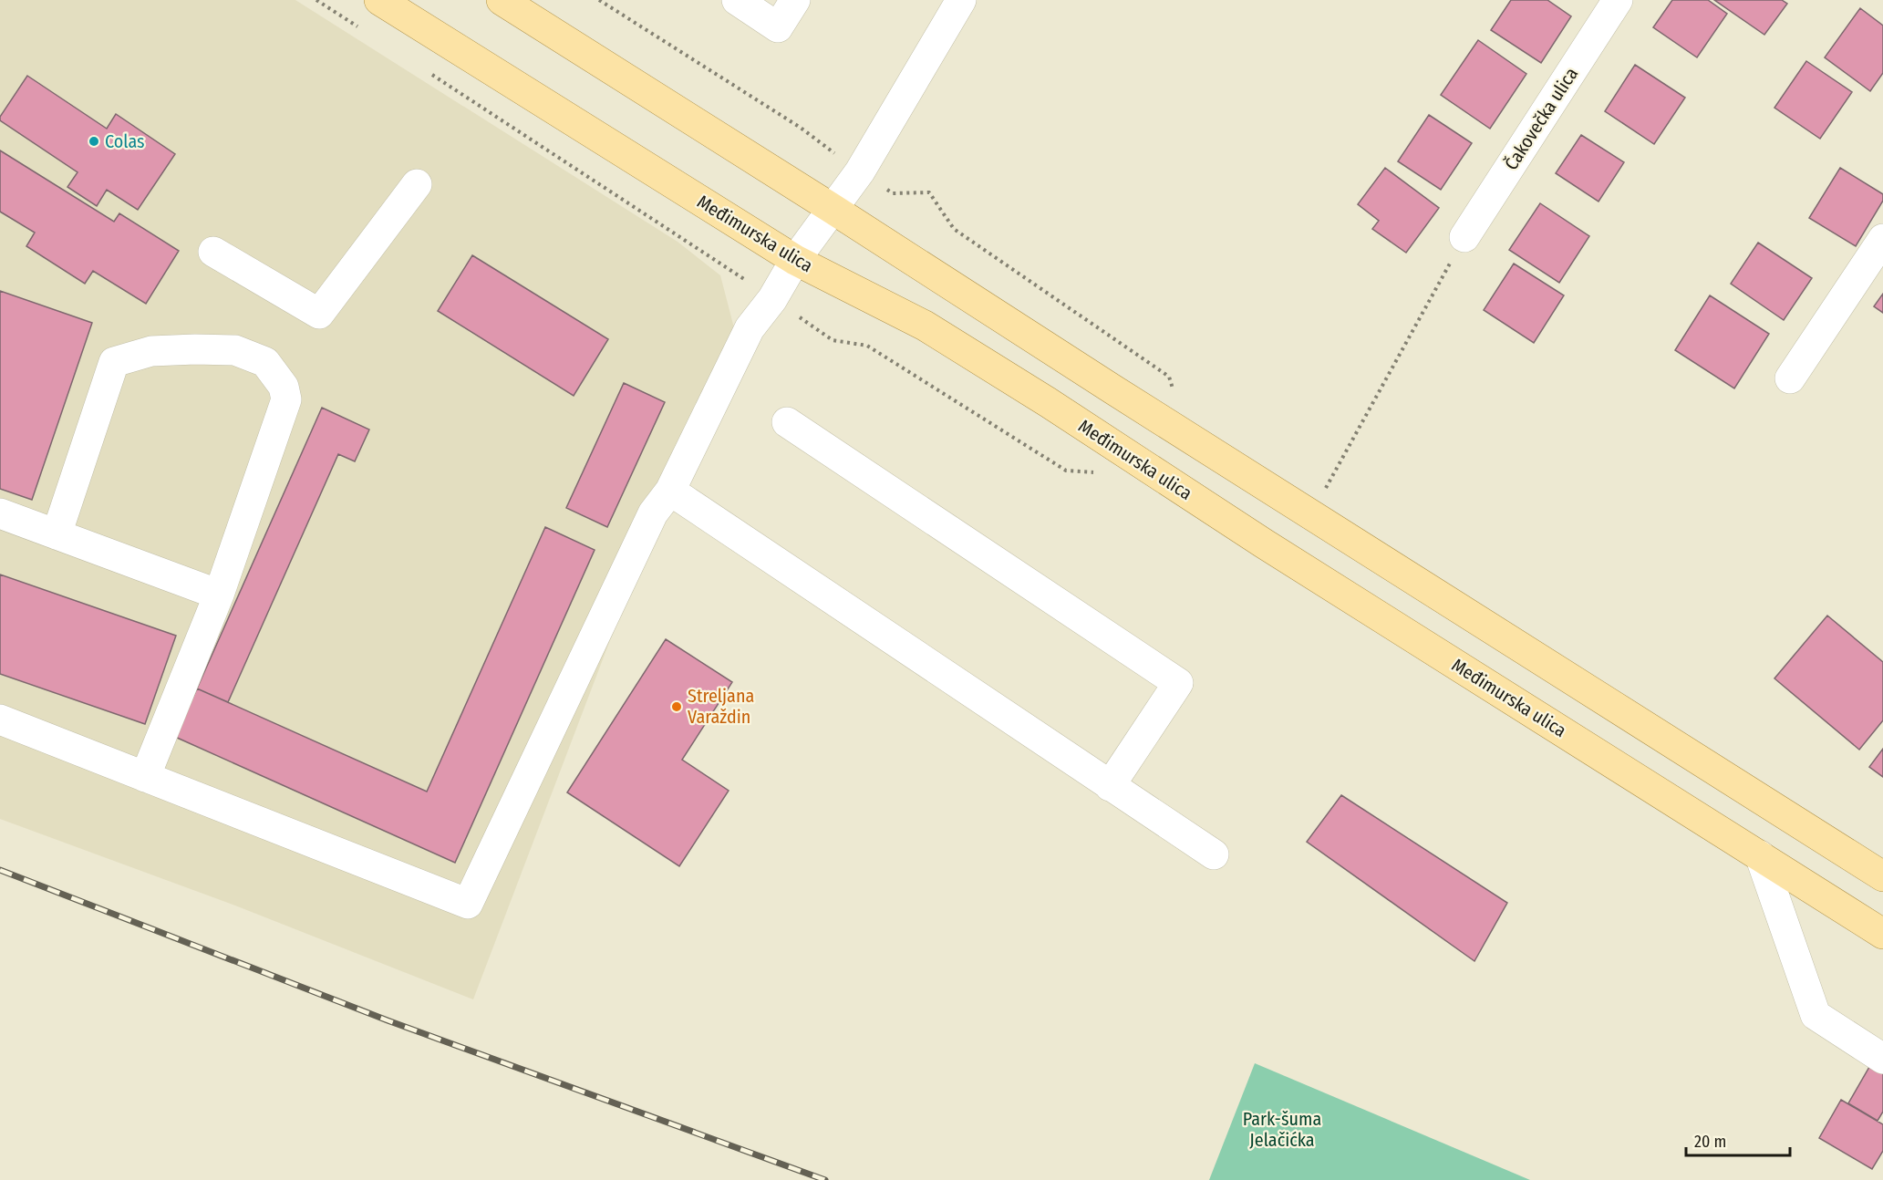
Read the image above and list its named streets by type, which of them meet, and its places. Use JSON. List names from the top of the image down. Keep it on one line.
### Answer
{"streets":{"main road":["Međimurska ulica"],"street":["Čakovečka ulica"]},"parks":["Park-šuma Jelačićka"],"places":["Colas","Streljana Varaždin"],"scale_bar":"20 m"}
